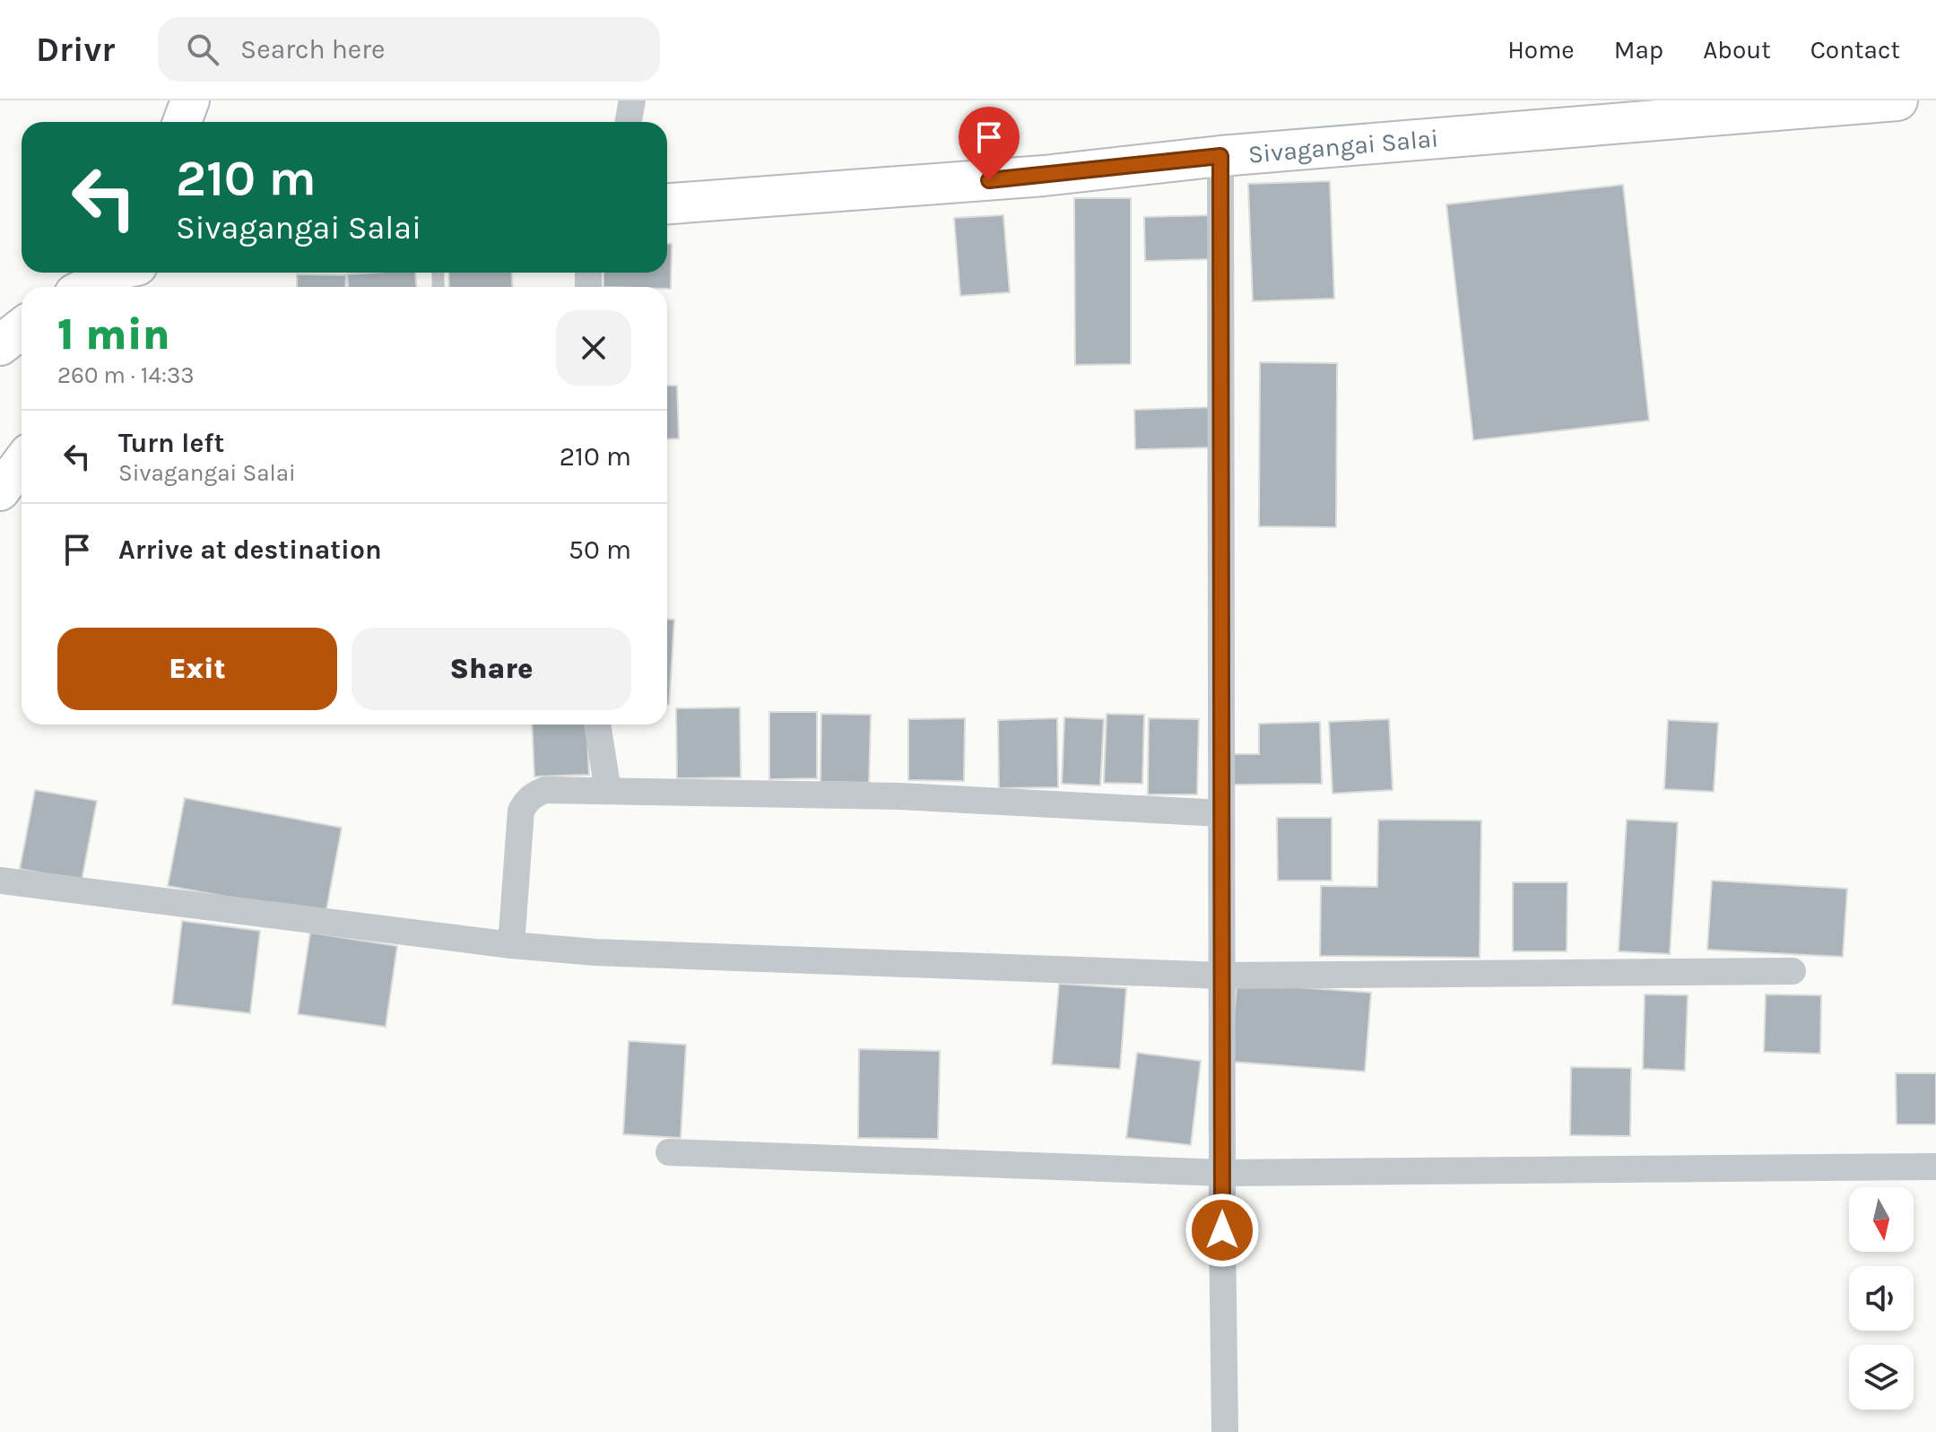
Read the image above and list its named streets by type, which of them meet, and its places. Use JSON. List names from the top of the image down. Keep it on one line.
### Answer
{"streets":{"main road":["Sivagangai Salai"]},"north":"bottom","page":{"header":"Drivr","search":"Search here","nav":["Home","Map","About","Contact"],"turn":["210 m","Sivagangai Salai"],"heading":["1 min","260 m · 14:33"],"list":[{"name":"Turn left","note":"Sivagangai Salai","value":"210 m"},{"name":"Arrive at destination","value":"50 m"}],"buttons":["Exit","Share"]}}
